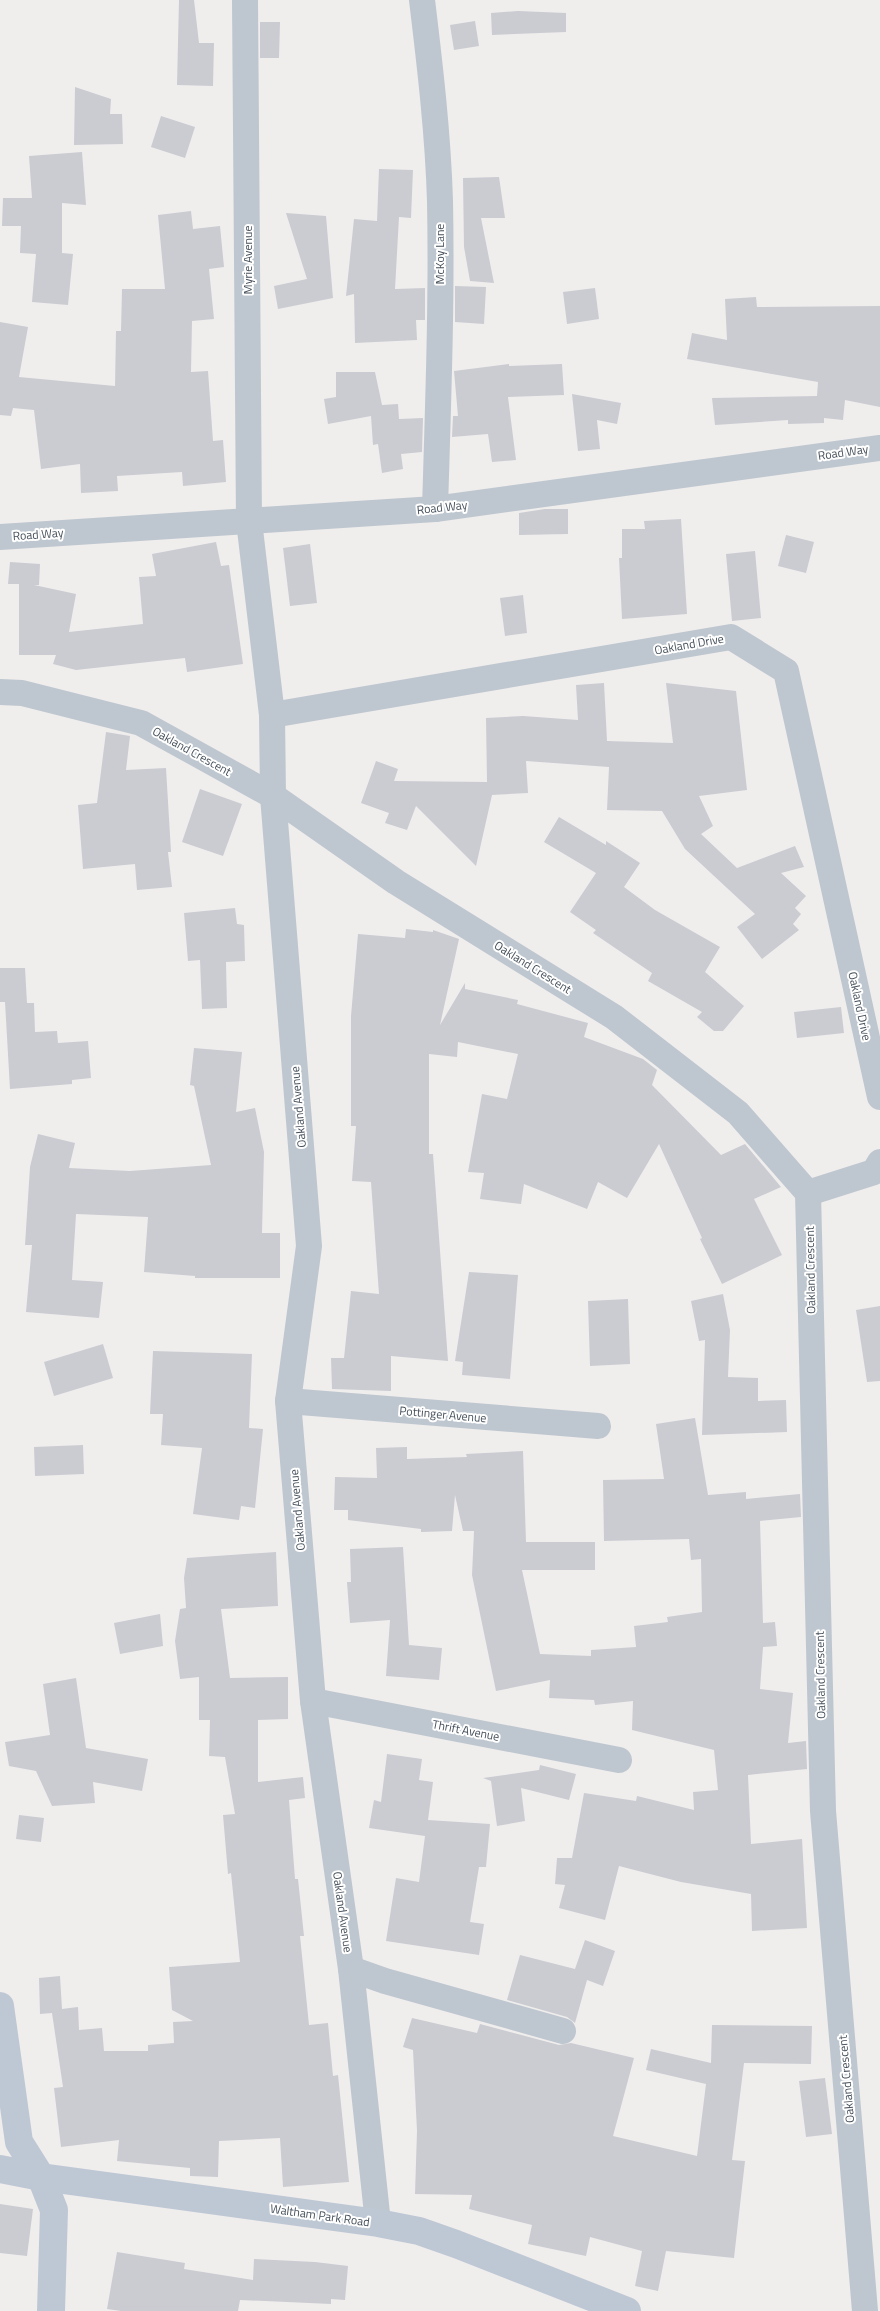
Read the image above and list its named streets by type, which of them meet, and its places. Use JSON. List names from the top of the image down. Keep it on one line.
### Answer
{"streets":{"main road":["Waltham Park Road"],"street":["McKoy Lane","Myrie Avenue","Road Way","Oakland Drive","Oakland Crescent","Oakland Avenue","Pottinger Avenue","Thrift Avenue"]},"crossings":[["McKoy Lane","Road Way"],["Myrie Avenue","Road Way"],["Myrie Avenue","Oakland Drive"],["Myrie Avenue","Oakland Avenue"],["Oakland Drive","Oakland Avenue"],["Oakland Crescent","Oakland Avenue"],["Oakland Avenue","Pottinger Avenue"],["Oakland Avenue","Thrift Avenue"],["Oakland Avenue","Waltham Park Road"]]}
